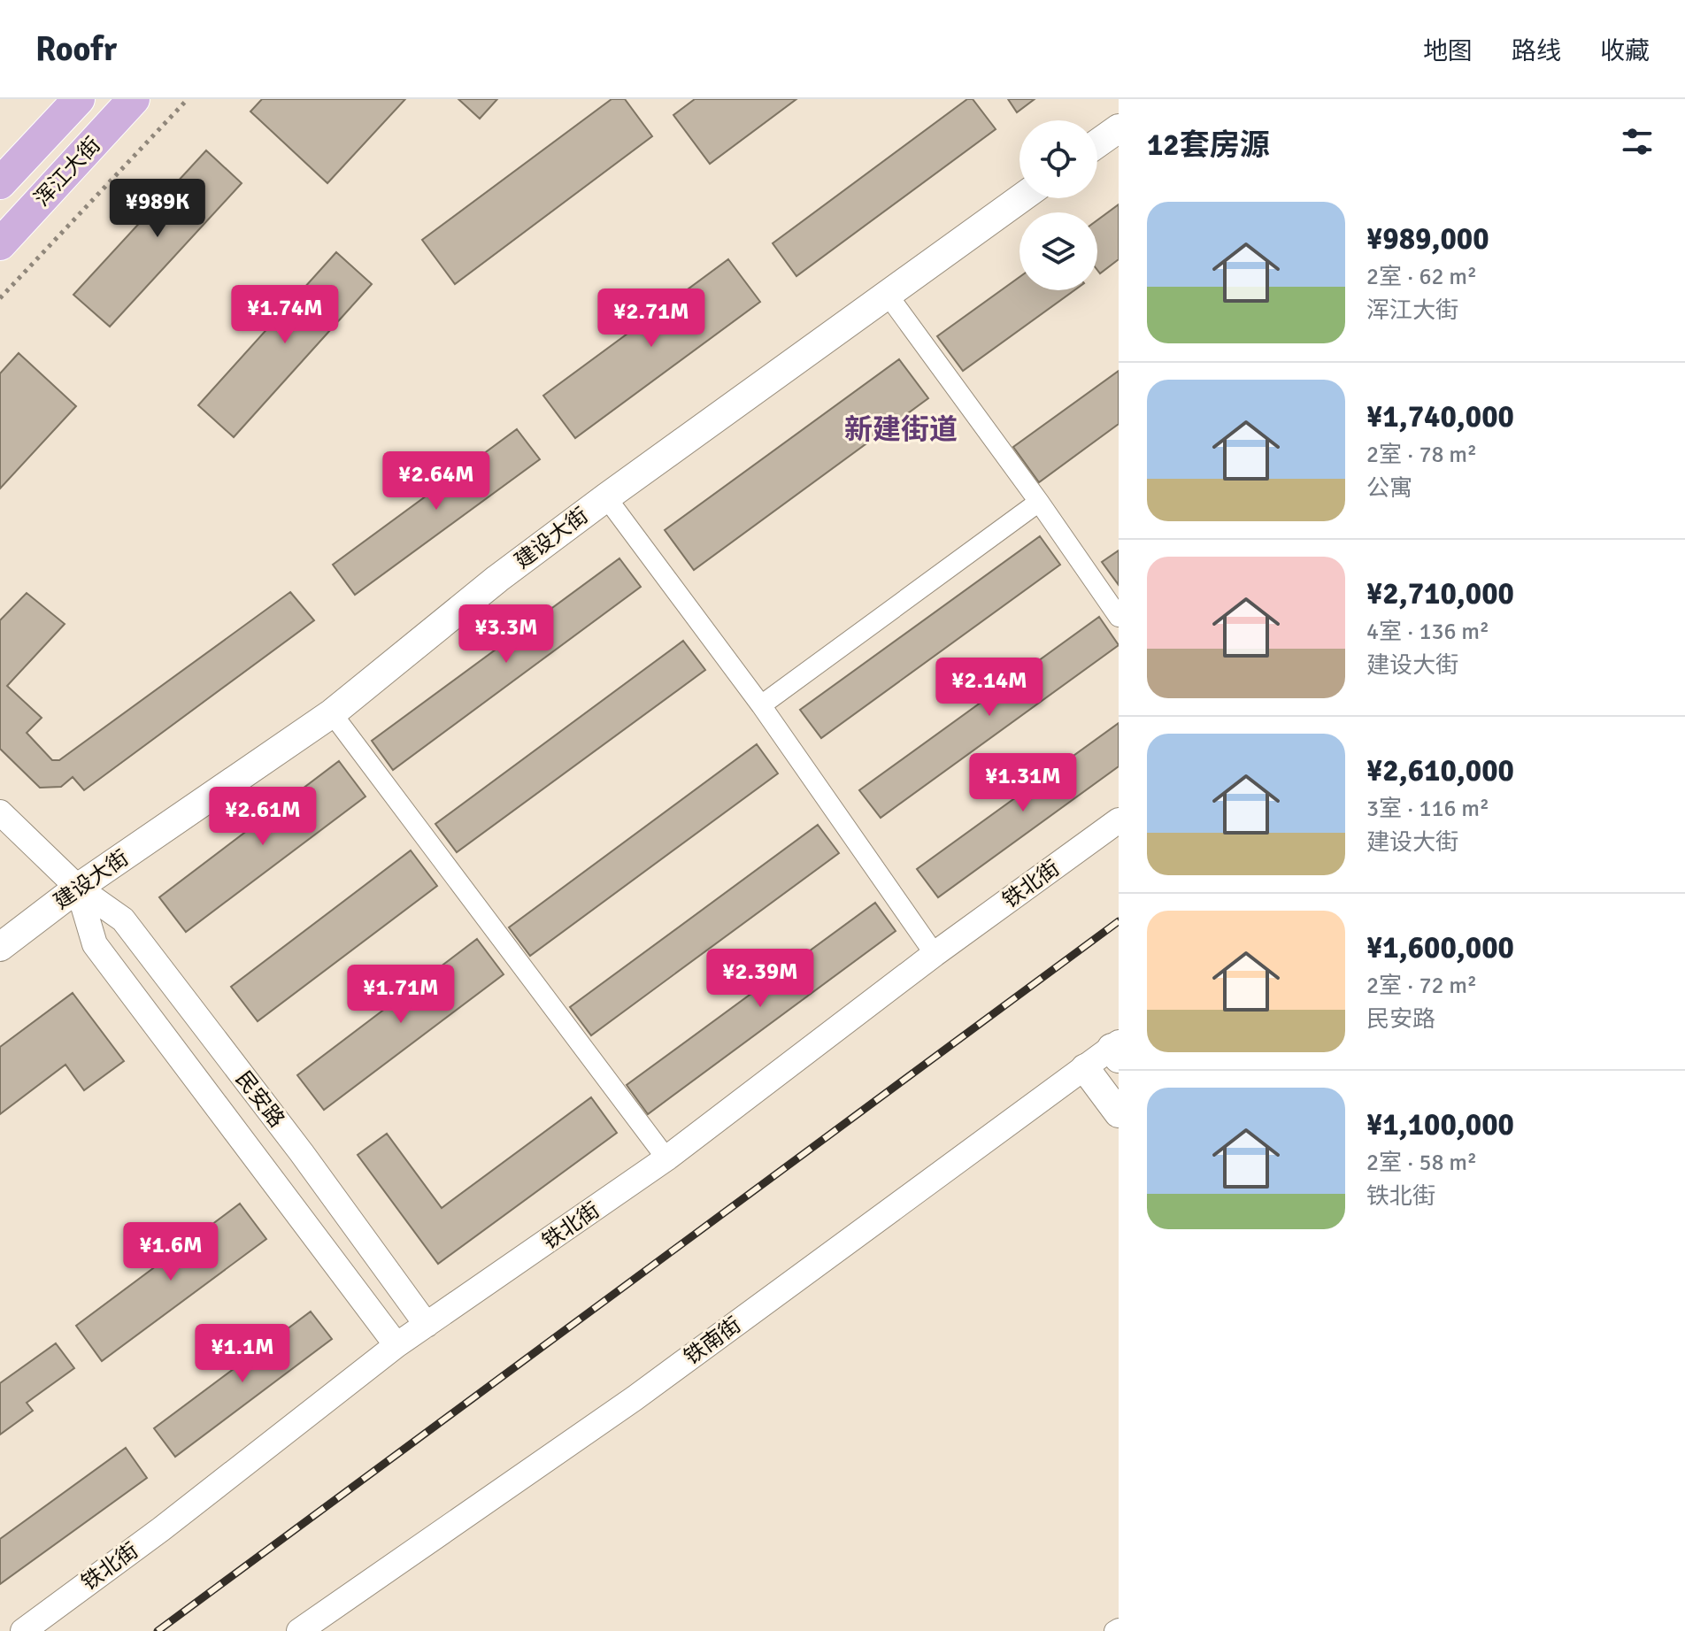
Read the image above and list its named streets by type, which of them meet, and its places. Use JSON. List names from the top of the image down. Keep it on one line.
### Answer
{"streets":{"main road":["浑江大街","建设大街"],"street":["铁北街","民安路","铁南街"]},"crossings":[["建设大街","民安路"],["铁北街","民安路"]],"districts":["新建街道"],"page":{"header":"Roofr","nav":["地图","路线","收藏"],"heading":"12套房源","price":["¥989K","¥1.74M","¥2.71M","¥2.64M","¥3.3M","¥2.14M","¥1.31M","¥2.61M","¥2.39M","¥1.71M","¥1.6M","¥1.1M"],"list":[{"name":"¥989,000","note":"2室 · 62 m² · 浑江大街"},{"name":"¥1,740,000","note":"2室 · 78 m² · 公寓"},{"name":"¥2,710,000","note":"4室 · 136 m² · 建设大街"},{"name":"¥2,610,000","note":"3室 · 116 m² · 建设大街"},{"name":"¥1,600,000","note":"2室 · 72 m² · 民安路"},{"name":"¥1,100,000","note":"2室 · 58 m² · 铁北街"}]}}
